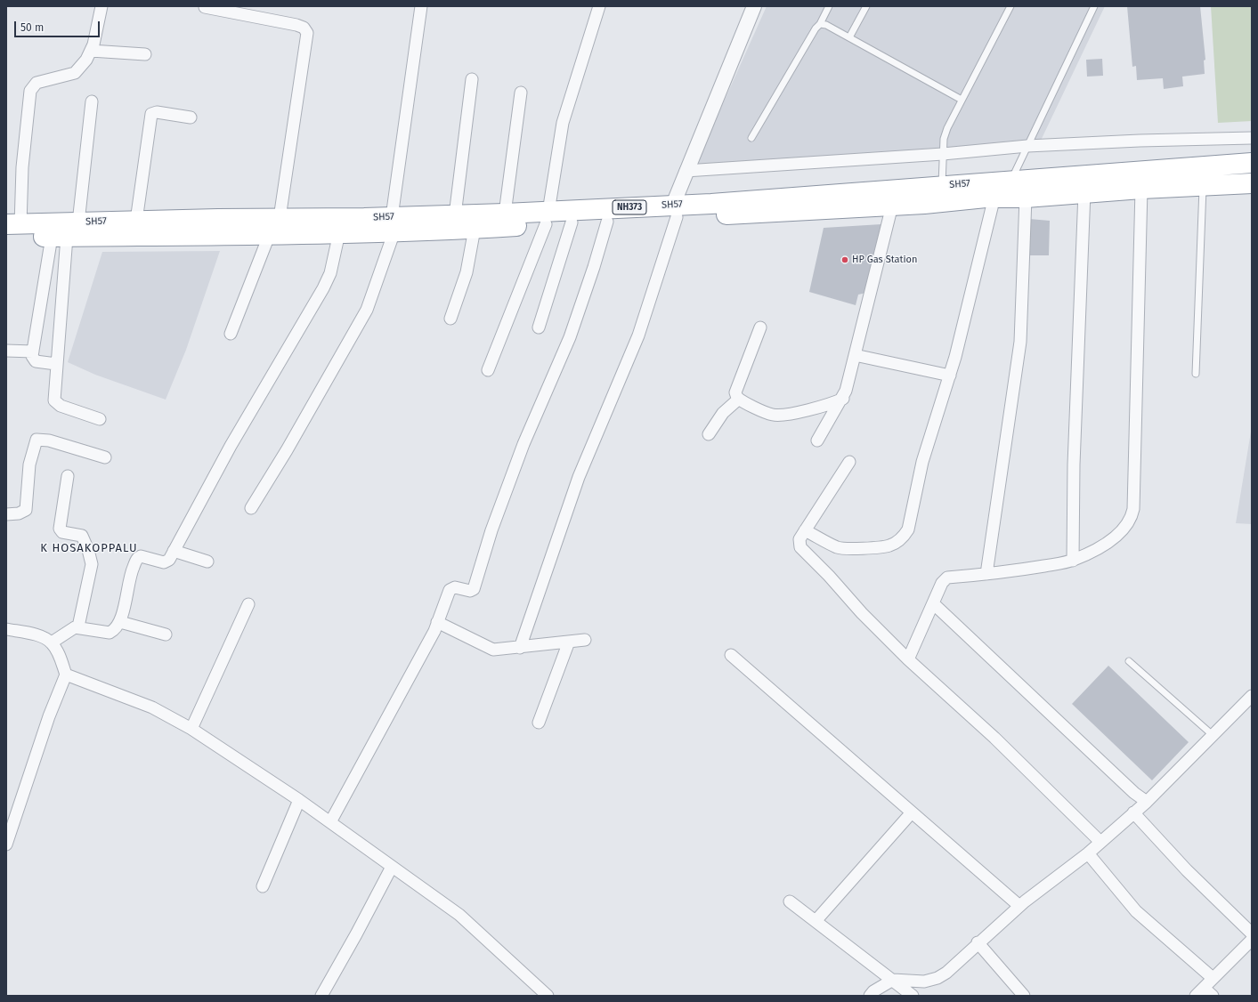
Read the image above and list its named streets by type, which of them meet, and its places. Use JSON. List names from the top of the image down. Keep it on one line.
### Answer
{"streets":{"highway":["SH57","NH373"]},"crossings":[["SH57","NH373"]],"districts":["K HOSAKOPPALU"],"places":["HP Gas Station"],"scale_bar":"50 m"}
